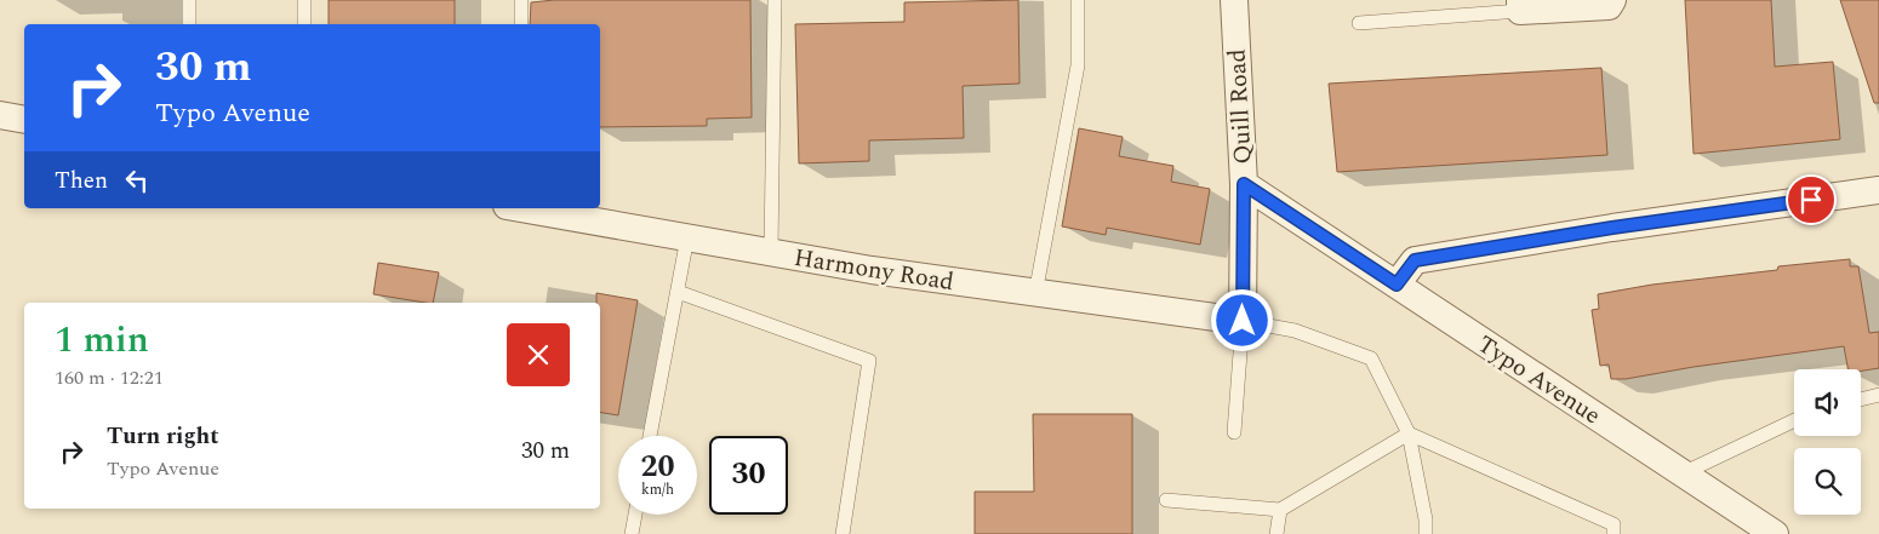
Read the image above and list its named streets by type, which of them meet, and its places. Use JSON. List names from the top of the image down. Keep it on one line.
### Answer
{"streets":{"street":["Quill Road","Harmony Road","Typo Avenue"]},"crossings":[["Quill Road","Harmony Road"],["Quill Road","Typo Avenue"]],"page":{"turn":["30 m","Typo Avenue"],"then":"Then","heading":["1 min","160 m · 12:21"],"list":[{"name":"Turn right","note":"Typo Avenue","value":"30 m"}],"speed":"20 km/h","limit":"30"}}
